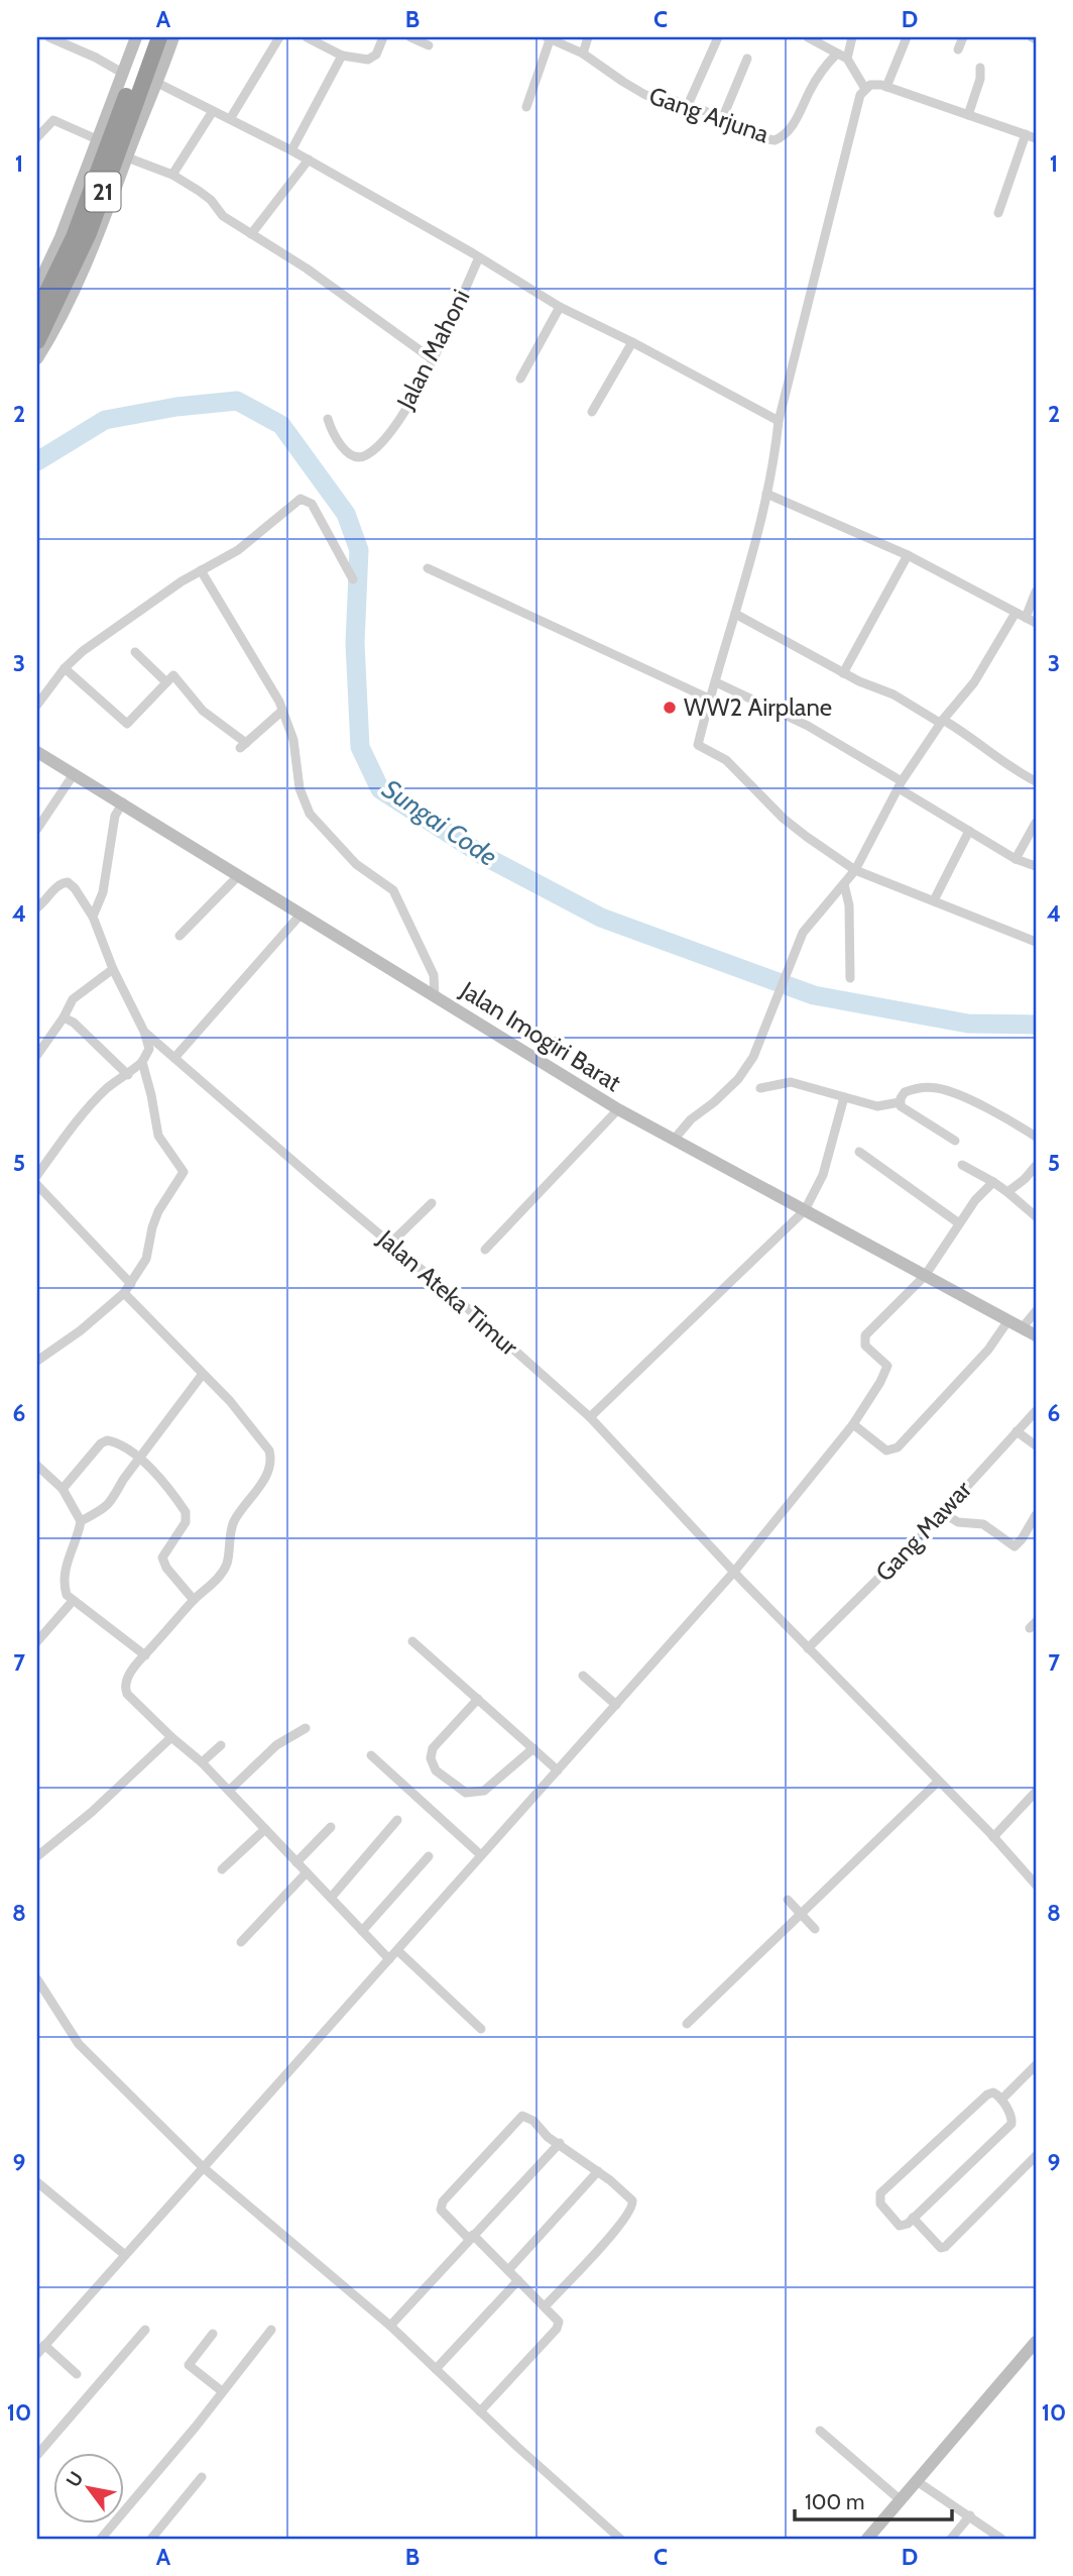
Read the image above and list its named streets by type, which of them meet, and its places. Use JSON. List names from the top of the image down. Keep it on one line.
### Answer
{"streets":{"highway":["21"],"main road":["Jalan Imogiri Barat"],"street":["Gang Arjuna","Jalan Mahoni","Jalan Ateka Timur","Gang Mawar"]},"crossings":[["Jalan Ateka Timur","Gang Mawar"]],"water":["Sungai Code"],"places":["WW2 Airplane"],"scale_bar":"100 m","north":"top left","grid":{"columns":["A","B","C","D"],"rows":["1","2","3","4","5","6","7","8","9","10"]}}
